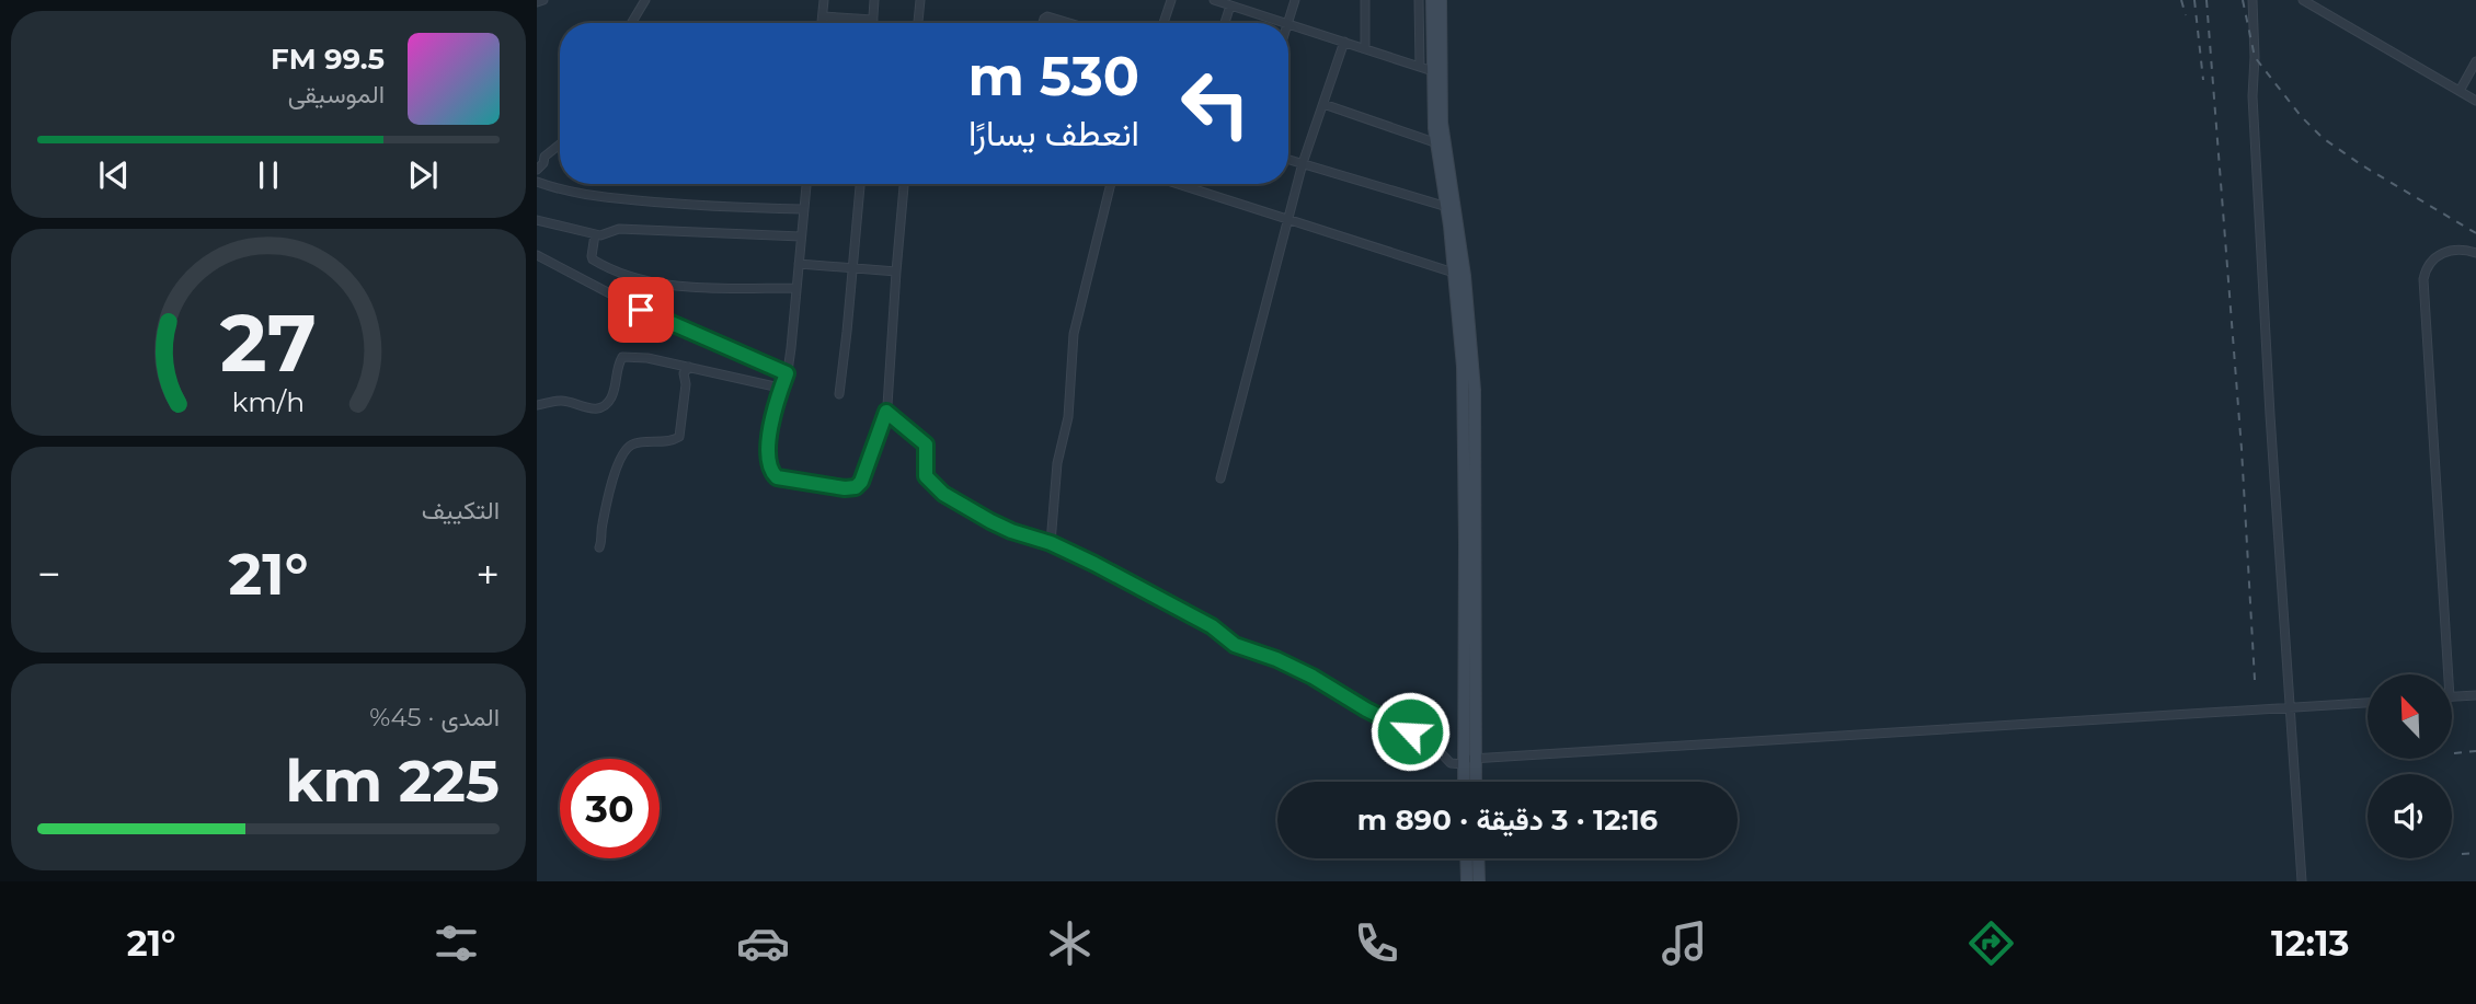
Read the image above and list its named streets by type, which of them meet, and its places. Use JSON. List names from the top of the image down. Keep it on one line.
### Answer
{"north":"top left","page":{"turn":["530 m","انعطف يسارًا"],"song":["99.5 FM","الموسيقى"],"tile":["التكييف",["المدى · 45%","225 km"]],"heat":["−","21°","+"],"limit":"30","trip":"12:16 · 3 دقيقة · 890 m","tabs":["12:13","21°"],"gauge":["27","km/h"]}}
